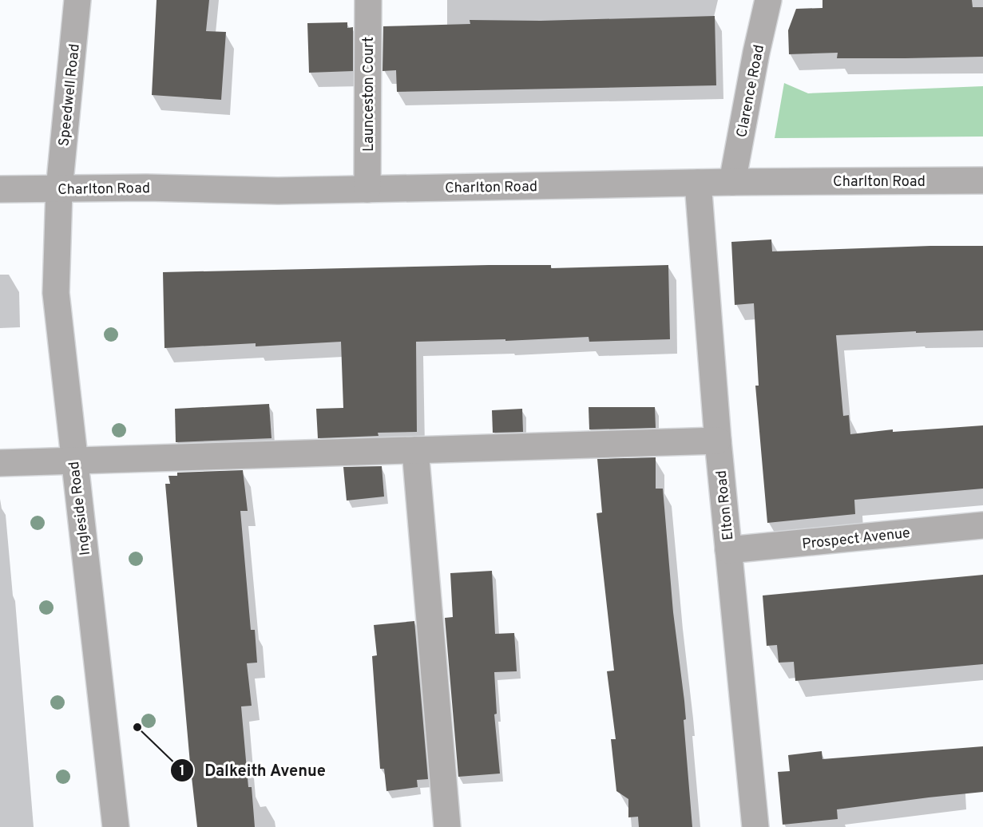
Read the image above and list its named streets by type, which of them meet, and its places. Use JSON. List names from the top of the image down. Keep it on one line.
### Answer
{"streets":{"street":["Clarence Road","Launceston Court","Speedwell Road","Charlton Road","Elton Road","Ingleside Road","Prospect Avenue"]},"crossings":[["Clarence Road","Charlton Road"],["Launceston Court","Charlton Road"],["Speedwell Road","Charlton Road"],["Speedwell Road","Ingleside Road"],["Charlton Road","Elton Road"],["Charlton Road","Ingleside Road"],["Elton Road","Prospect Avenue"]],"places":["Dalkeith Avenue"]}
